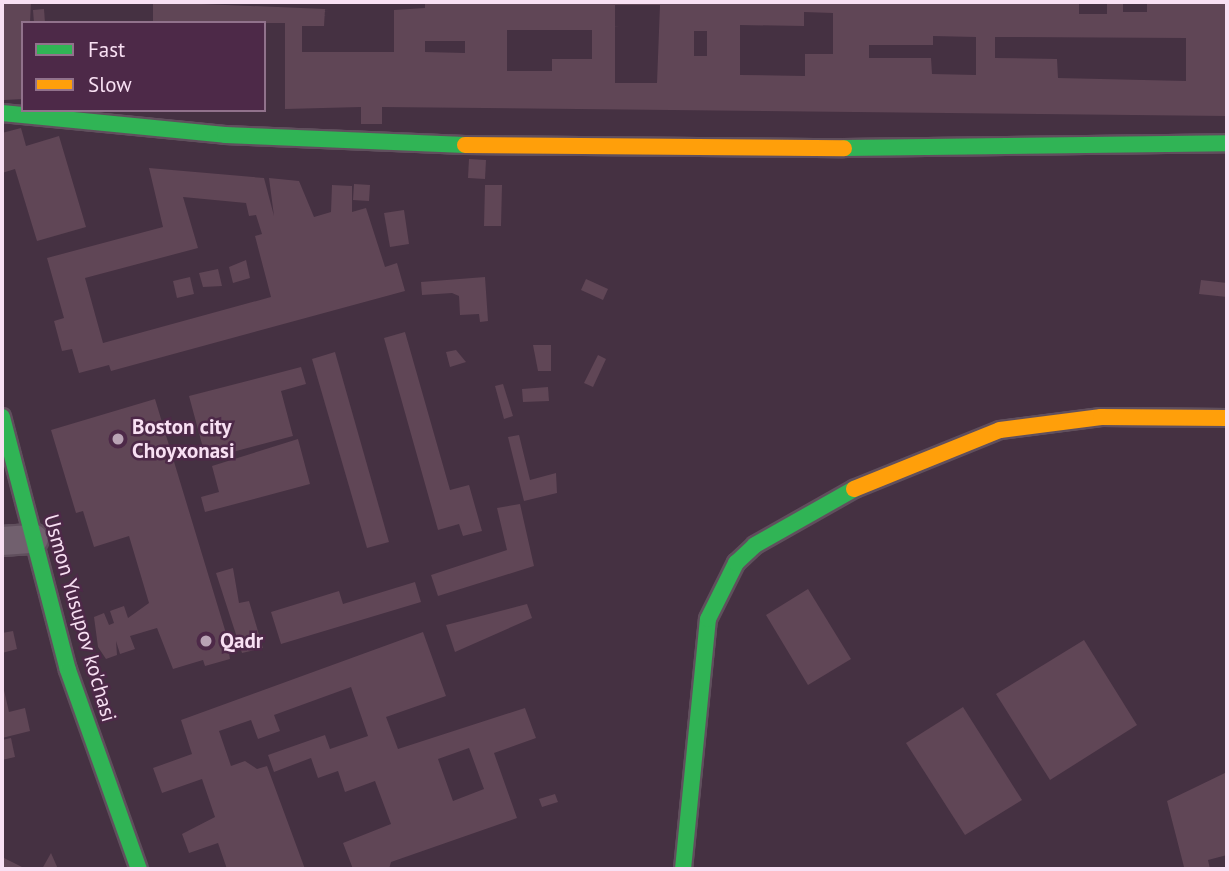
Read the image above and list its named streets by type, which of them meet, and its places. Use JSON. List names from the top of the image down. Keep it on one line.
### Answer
{"streets":{"street":["Usmon Yusupov ko'chasi"]},"places":["Boston city Choyxonasi","Qadr"],"legend":["Fast","Slow"]}
